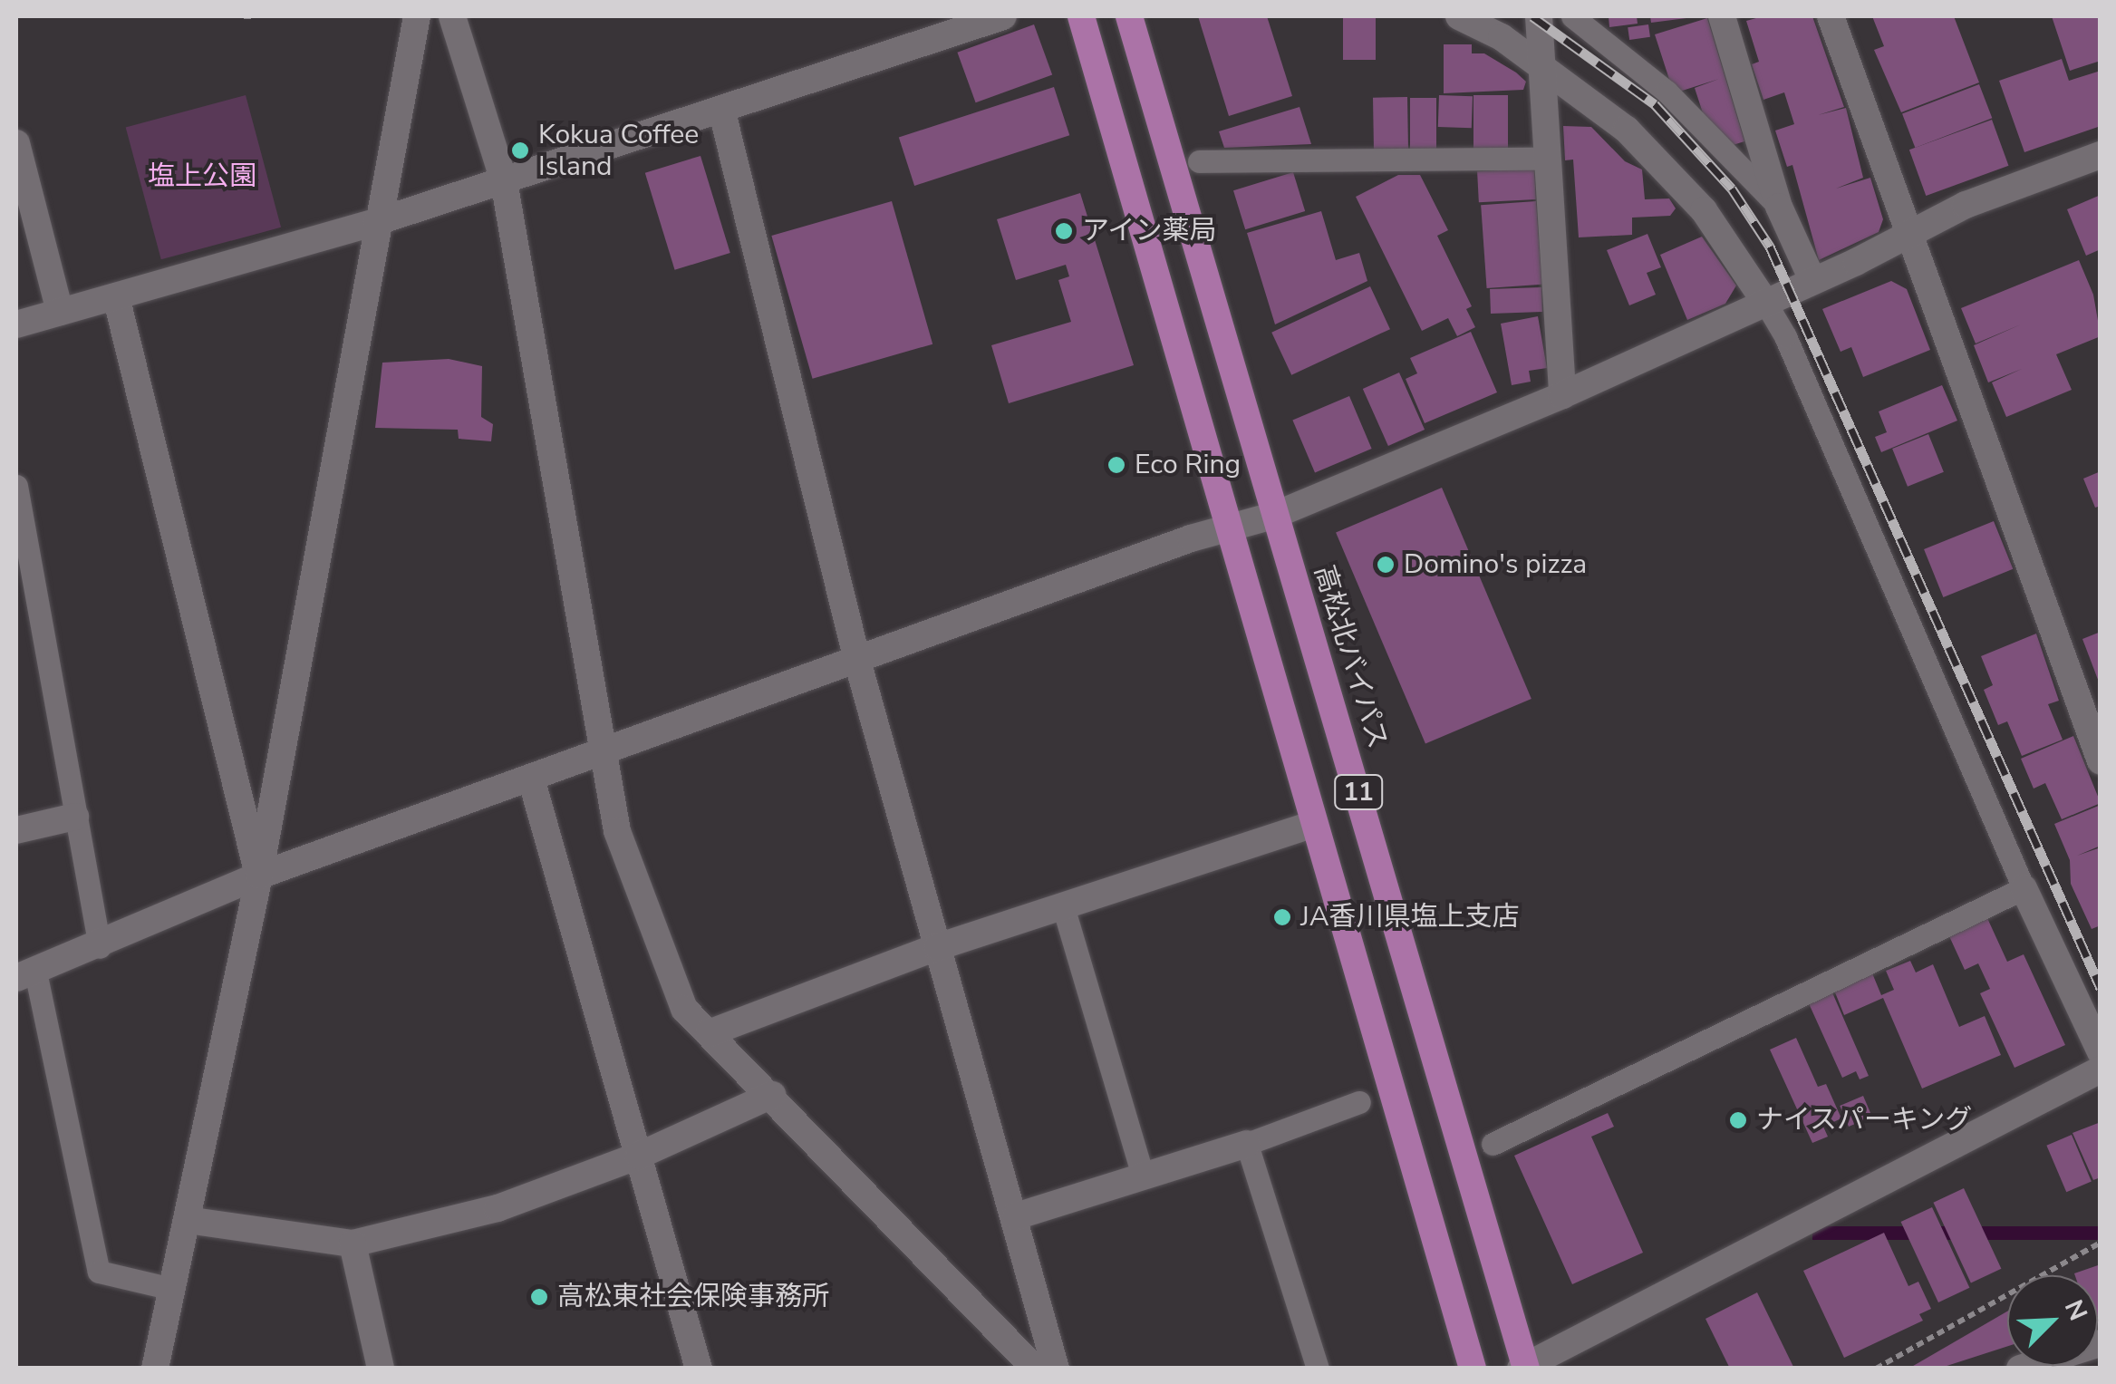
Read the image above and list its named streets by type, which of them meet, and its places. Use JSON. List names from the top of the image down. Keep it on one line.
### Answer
{"streets":{"highway":["高松北バイパス","11"]},"parks":["塩上公園"],"places":["Kokua Coffee Island","アイン薬局","Eco Ring","Domino's pizza","JA香川県塩上支店","ナイスパーキング","高松東社会保険事務所"],"north":"top right"}
